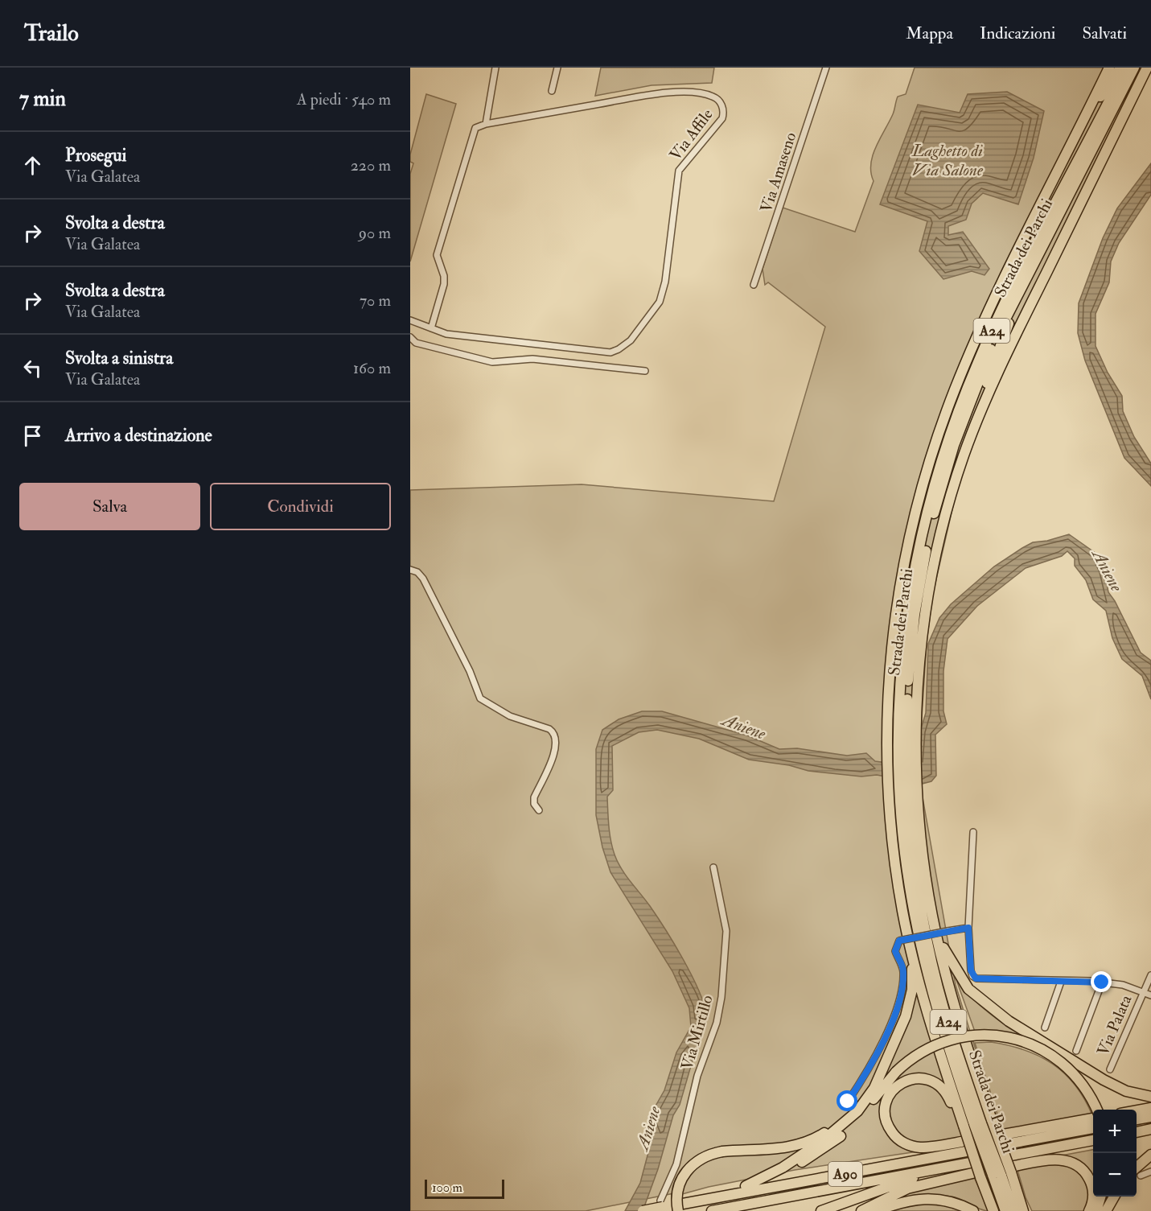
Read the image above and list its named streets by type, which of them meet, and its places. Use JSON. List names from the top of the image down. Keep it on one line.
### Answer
{"streets":{"highway":["Strada dei Parchi","A24","A90"],"street":["Via Affile","Via Amaseno","Via Palata","Via Mirtillo"]},"crossings":[["Via Mirtillo","A90"]],"water":["Laghetto di Via Salone","Aniene"],"scale_bar":"100 m","page":{"header":"Trailo","nav":["Mappa","Indicazioni","Salvati"],"heading":["7 min","A piedi · 540 m"],"list":[["Prosegui","Via Galatea","220 m"],["Svolta a destra","Via Galatea","90 m"],["Svolta a destra","Via Galatea","70 m"],["Svolta a sinistra","Via Galatea","160 m"],"Arrivo a destinazione"],"buttons":["Salva","Condividi"],"map_buttons":["+","−"],"scale":"100 m"}}
